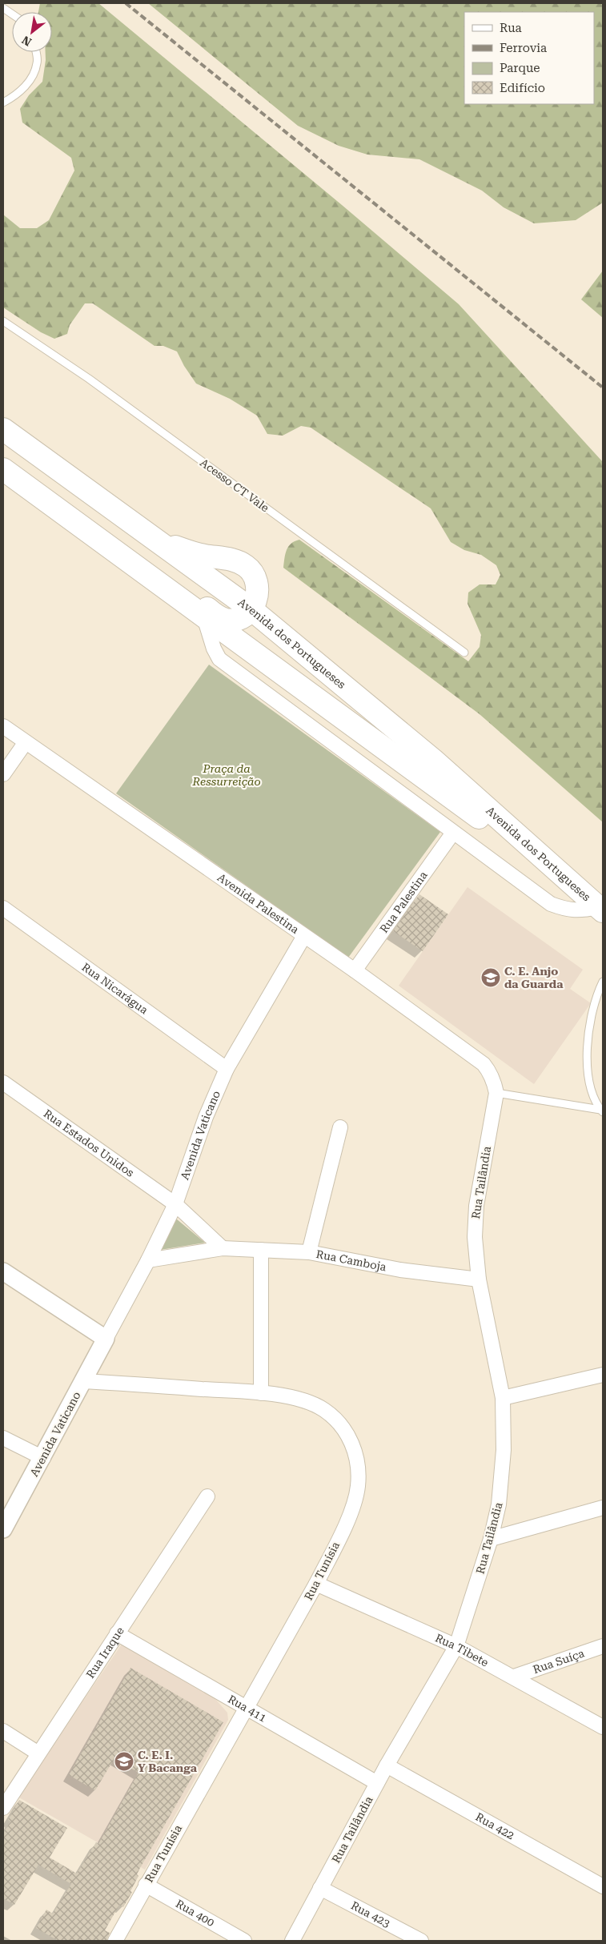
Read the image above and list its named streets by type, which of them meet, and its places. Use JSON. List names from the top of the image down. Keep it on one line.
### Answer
{"streets":{"highway":["Avenida dos Portugueses"],"street":["Rua Palestina","Avenida Palestina","Rua Nicarágua","Avenida Vaticano","Rua Estados Unidos","Rua Tailândia","Rua Camboja","Rua Tunísia","Rua Tibete","Rua Iraque","Rua Suíça","Rua 411","Rua 422","Rua 400","Rua 423"],"lane":["Acesso CT Vale"]},"crossings":[["Rua Palestina","Avenida Palestina"],["Avenida Palestina","Avenida Vaticano"],["Avenida Palestina","Rua Tailândia"],["Rua Nicarágua","Avenida Vaticano"],["Avenida Vaticano","Rua Estados Unidos"],["Avenida Vaticano","Rua Camboja"],["Avenida Vaticano","Rua Tunísia"],["Rua Tailândia","Rua Camboja"],["Rua Tailândia","Rua Tibete"],["Rua Tailândia","Rua 411"],["Rua Tailândia","Rua 422"],["Rua Tailândia","Rua 423"],["Rua Tunísia","Rua Tibete"],["Rua Tunísia","Rua 411"],["Rua Tunísia","Rua 400"],["Rua Tibete","Rua Suíça"],["Rua Iraque","Rua 411"]],"parks":["Praça da Ressurreição"],"places":{"school or university":["C. E. Anjo da Guarda","C. E. I. Y Bacanga"]},"legend":["Rua","Ferrovia","Parque","Edifício"],"north":"bottom left"}
